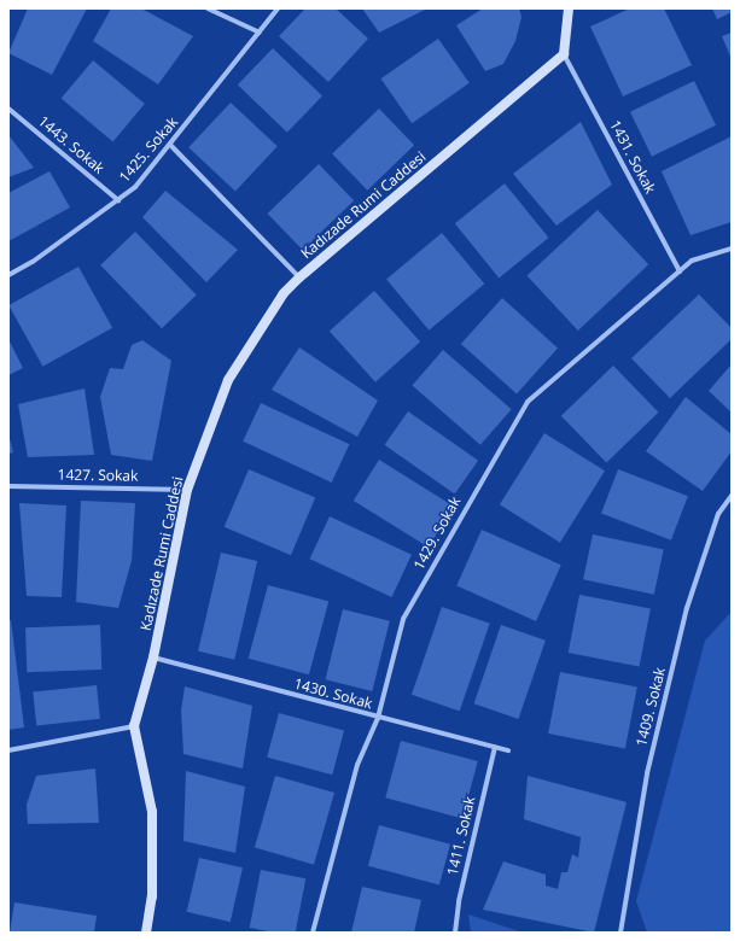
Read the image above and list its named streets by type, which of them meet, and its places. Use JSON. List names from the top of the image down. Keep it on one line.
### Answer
{"streets":{"street":["1443. Sokak","1425. Sokak","1431. Sokak","Kadızade Rumi Caddesi","1427. Sokak","1429. Sokak","1430. Sokak","1409. Sokak","1411. Sokak"]},"crossings":[["1443. Sokak","1425. Sokak"],["1431. Sokak","Kadızade Rumi Caddesi"],["1431. Sokak","1429. Sokak"],["Kadızade Rumi Caddesi","1427. Sokak"],["Kadızade Rumi Caddesi","1430. Sokak"],["1429. Sokak","1430. Sokak"],["1430. Sokak","1411. Sokak"]]}
